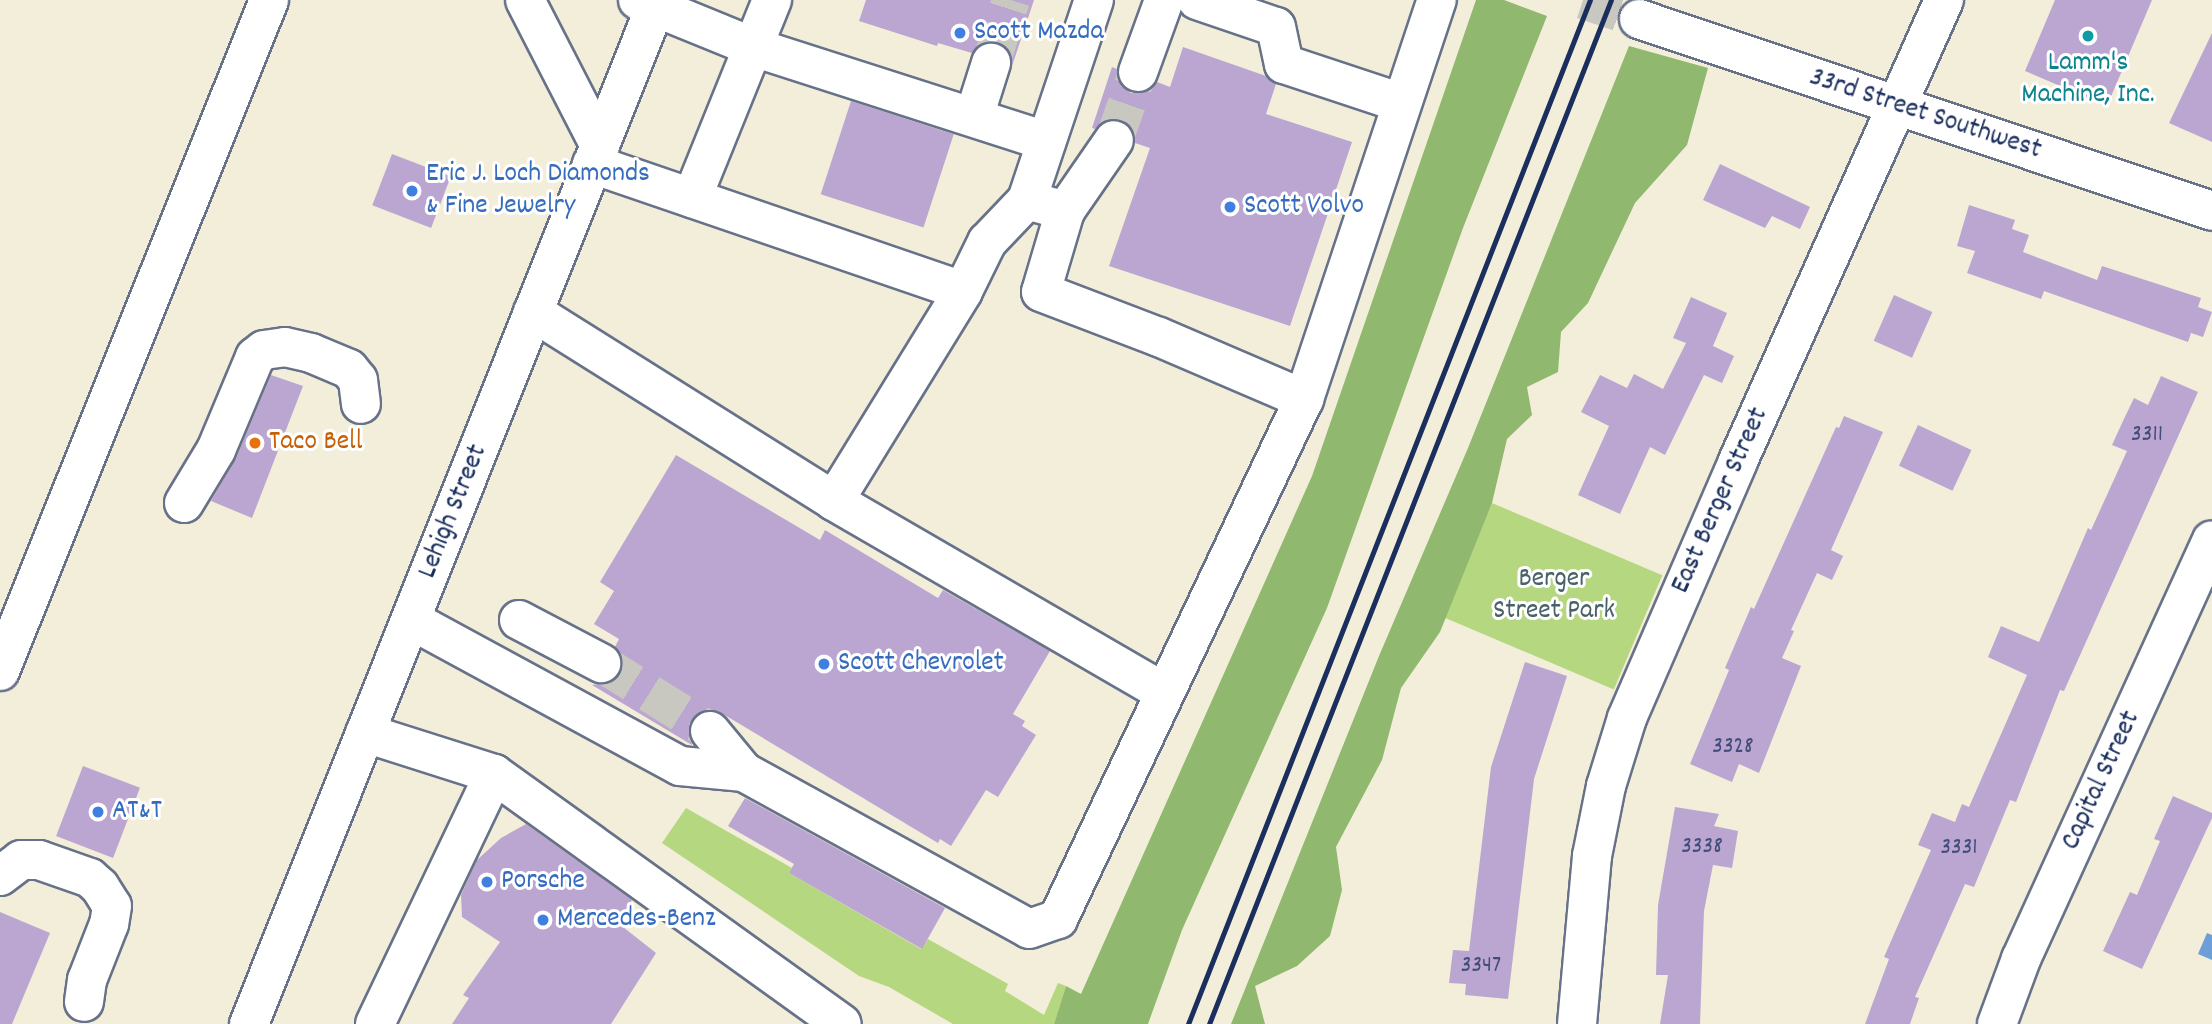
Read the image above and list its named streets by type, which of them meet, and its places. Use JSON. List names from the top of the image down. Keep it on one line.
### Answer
{"streets":{"main road":["33rd Street Southwest","East Berger Street","Lehigh Street","Capital Street"]},"crossings":[["33rd Street Southwest","East Berger Street"]],"parks":["Berger Street Park"],"places":["Scott Mazda","Lamm's Machine, Inc.","Eric J. Loch Diamonds & Fine Jewelry","Scott Volvo","Taco Bell","Scott Chevrolet","AT&T","Porsche","Mercedes-Benz"],"house_numbers":["3311","3328","3338","3331","3347"]}
